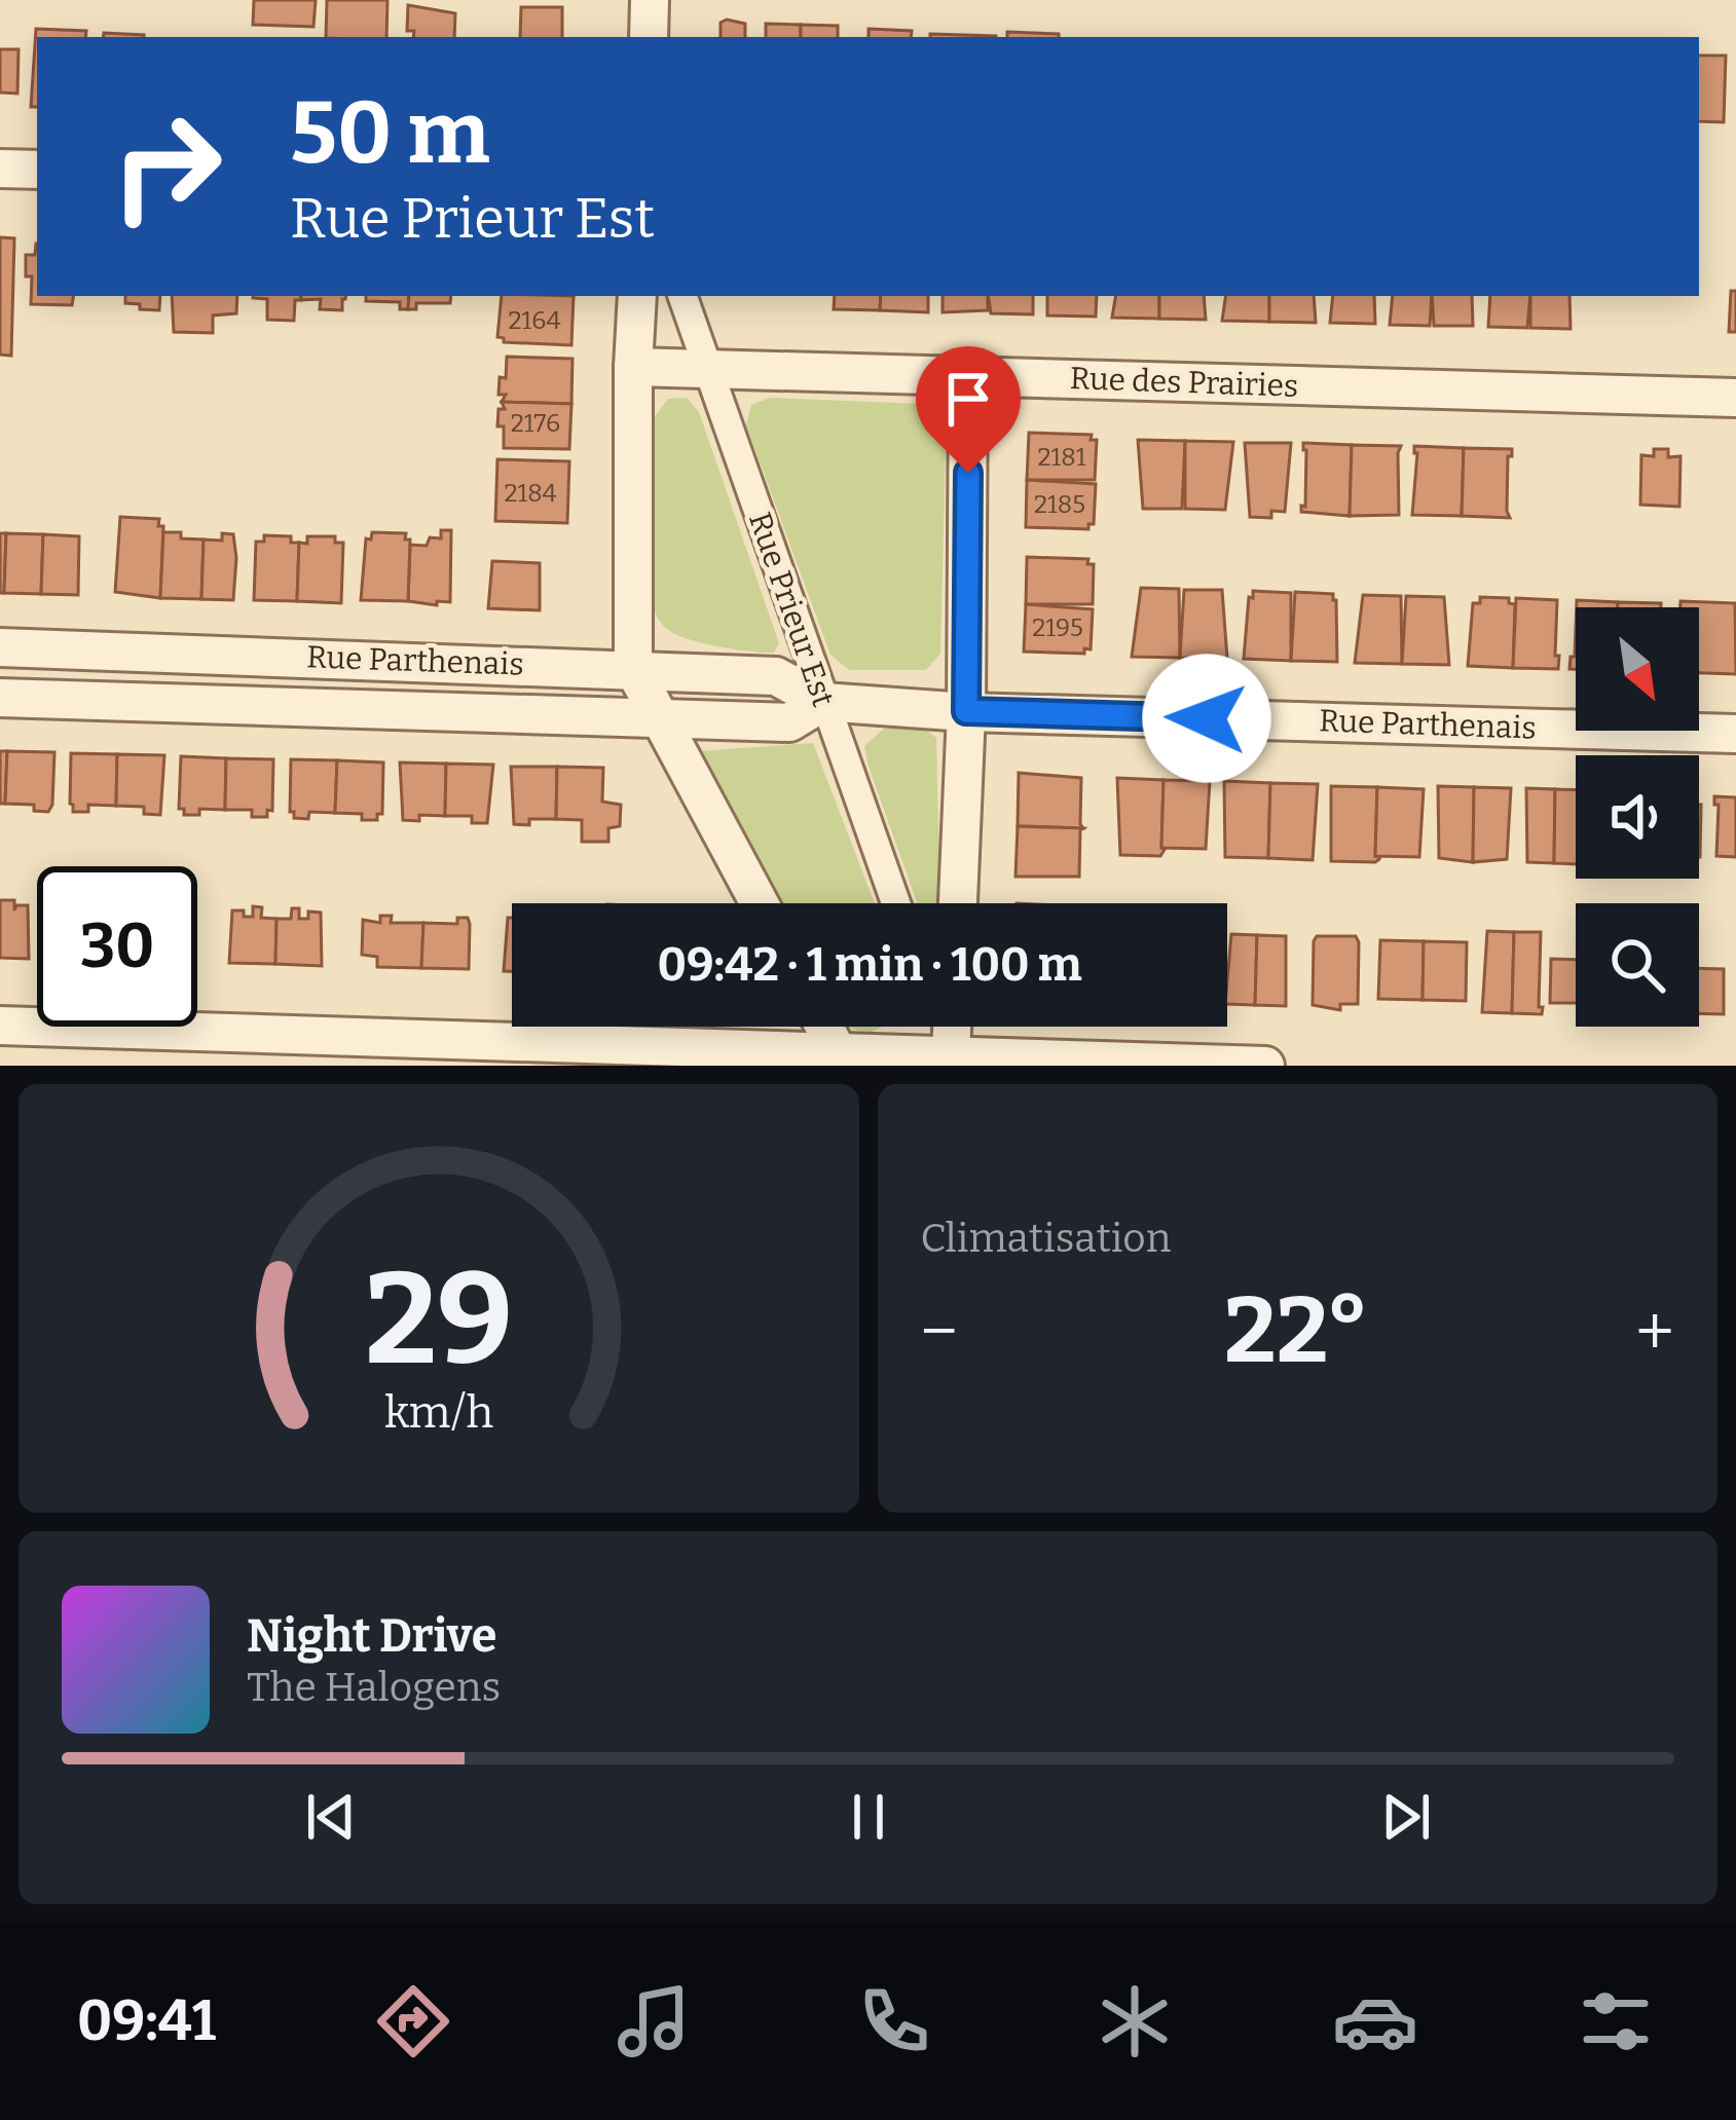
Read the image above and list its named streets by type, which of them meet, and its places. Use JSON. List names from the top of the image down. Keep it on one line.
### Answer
{"streets":{"street":["Rue des Prairies","Rue Prieur Est","Rue Parthenais"]},"crossings":[["Rue des Prairies","Rue Prieur Est"],["Rue Prieur Est","Rue Parthenais"]],"house_numbers":["2164","2176","2181","2184","2185","2195"],"north":"bottom right","page":{"turn":["50 m","Rue Prieur Est"],"limit":"30","trip":"09:42 · 1 min · 100 m","tile":"Climatisation","heat":["−","22°","+"],"song":["Night Drive","The Halogens"],"tabs":"09:41","gauge":["29","km/h"]}}
